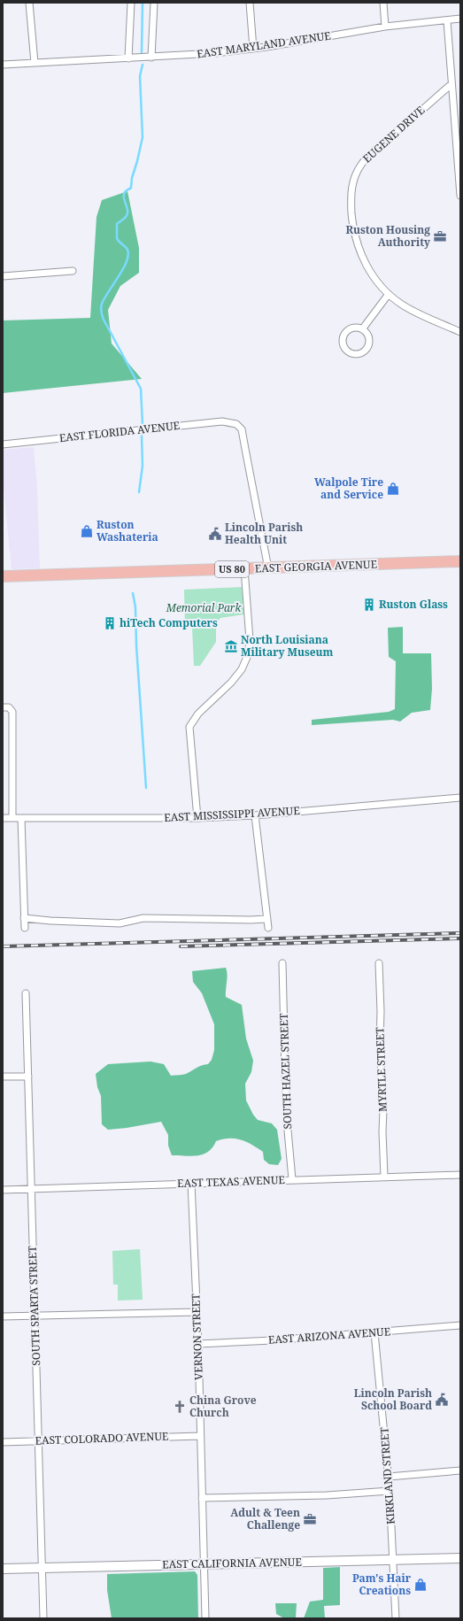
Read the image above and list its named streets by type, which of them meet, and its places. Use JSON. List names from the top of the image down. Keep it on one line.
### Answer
{"streets":{"main road":["EAST GEORGIA AVENUE","US 80","EAST CALIFORNIA AVENUE"],"street":["EAST MARYLAND AVENUE","EUGENE DRIVE","EAST FLORIDA AVENUE","EAST MISSISSIPPI AVENUE","MYRTLE STREET","SOUTH HAZEL STREET","EAST TEXAS AVENUE","SOUTH SPARTA STREET","EAST ARIZONA AVENUE","VERNON STREET","EAST COLORADO AVENUE","KIRKLAND STREET"]},"crossings":[["EAST FLORIDA AVENUE","EAST GEORGIA AVENUE"],["MYRTLE STREET","EAST TEXAS AVENUE"],["SOUTH HAZEL STREET","EAST TEXAS AVENUE"],["EAST TEXAS AVENUE","SOUTH SPARTA STREET"],["EAST TEXAS AVENUE","VERNON STREET"],["SOUTH SPARTA STREET","EAST COLORADO AVENUE"],["SOUTH SPARTA STREET","EAST CALIFORNIA AVENUE"],["EAST ARIZONA AVENUE","VERNON STREET"],["EAST ARIZONA AVENUE","KIRKLAND STREET"],["VERNON STREET","EAST COLORADO AVENUE"],["VERNON STREET","EAST CALIFORNIA AVENUE"],["KIRKLAND STREET","EAST CALIFORNIA AVENUE"]],"parks":["Memorial Park"],"places":{"office":["Ruston Housing Authority","Adult & Teen Challenge"],"shop":["Walpole Tire and Service","Ruston Washateria","Pam's Hair Creations"],"public building":["Lincoln Parish Health Unit","Lincoln Parish School Board"],"building":["Ruston Glass","hiTech Computers"],"museum":["North Louisiana Military Museum"],"church":["China Grove Church"]}}
